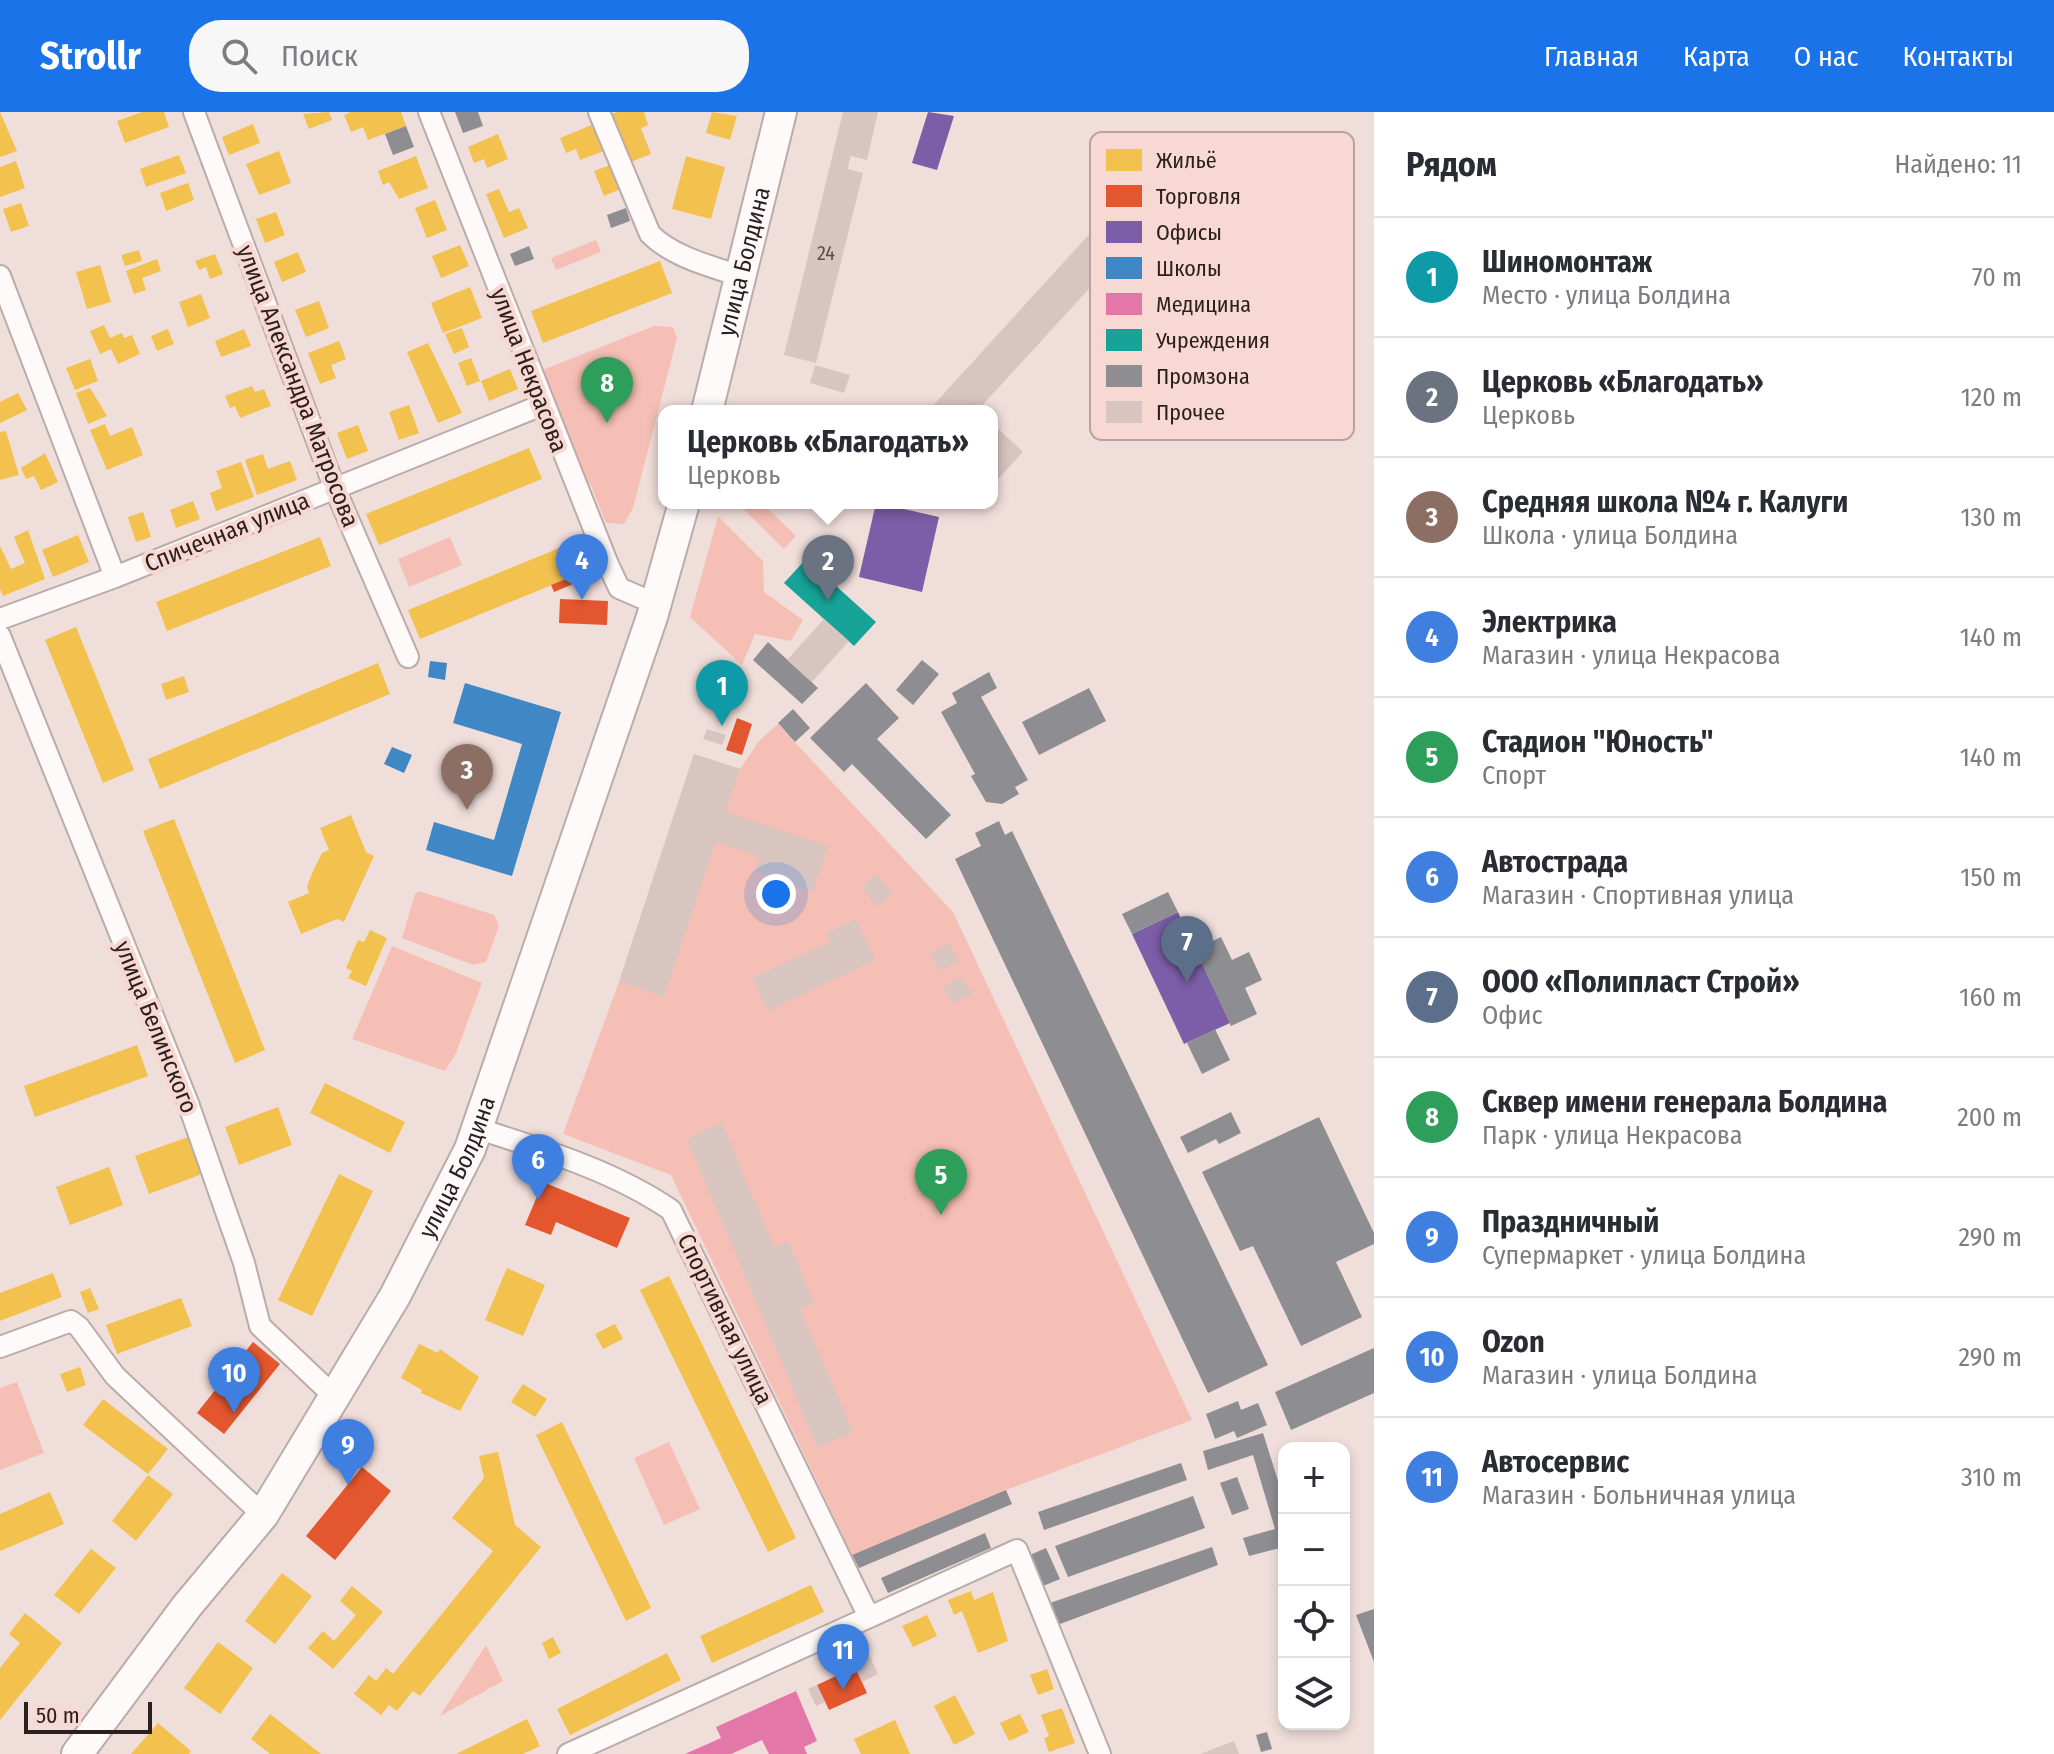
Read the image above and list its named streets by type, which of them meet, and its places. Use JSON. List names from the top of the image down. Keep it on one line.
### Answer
{"streets":{"main road":["улица Болдина"],"street":["улица Некрасова","улица Александра Матросова","Спичечная улица","улица Белинского","Спортивная улица"]},"crossings":[["улица Болдина","улица Некрасова"],["улица Болдина","улица Белинского"],["улица Болдина","Спортивная улица"],["улица Некрасова","Спичечная улица"],["улица Александра Матросова","Спичечная улица"]],"house_numbers":["24"],"legend":["Жильё","Торговля","Офисы","Школы","Медицина","Учреждения","Промзона","Прочее"],"scale_bar":"50 m","page":{"header":"Strollr","search":"Поиск","nav":["Главная","Карта","О нас","Контакты"],"heading":["Рядом","Найдено: 11"],"list":[{"mark":"1","name":"Шиномонтаж","note":"Место · улица Болдина","value":"70 m"},{"mark":"2","name":"Церковь «Благодать»","note":"Церковь","value":"120 m"},{"mark":"3","name":"Средняя школа №4 г. Калуги","note":"Школа · улица Болдина","value":"130 m"},{"mark":"4","name":"Электрика","note":"Магазин · улица Некрасова","value":"140 m"},{"mark":"5","name":"Стадион \"Юность\"","note":"Спорт","value":"140 m"},{"mark":"6","name":"Автострада","note":"Магазин · Спортивная улица","value":"150 m"},{"mark":"7","name":"ООО «Полипласт Строй»","note":"Офис","value":"160 m"},{"mark":"8","name":"Сквер имени генерала Болдина","note":"Парк · улица Некрасова","value":"200 m"},{"mark":"9","name":"Праздничный","note":"Супермаркет · улица Болдина","value":"290 m"},{"mark":"10","name":"Ozon","note":"Магазин · улица Болдина","value":"290 m"},{"mark":"11","name":"Автосервис","note":"Магазин · Больничная улица","value":"310 m"}],"pins":["8","4","2","1","3","7","6","5","10","9","11"],"popup":["Церковь «Благодать»","Церковь"],"map_buttons":["+","−"],"scale":"50 m"}}
